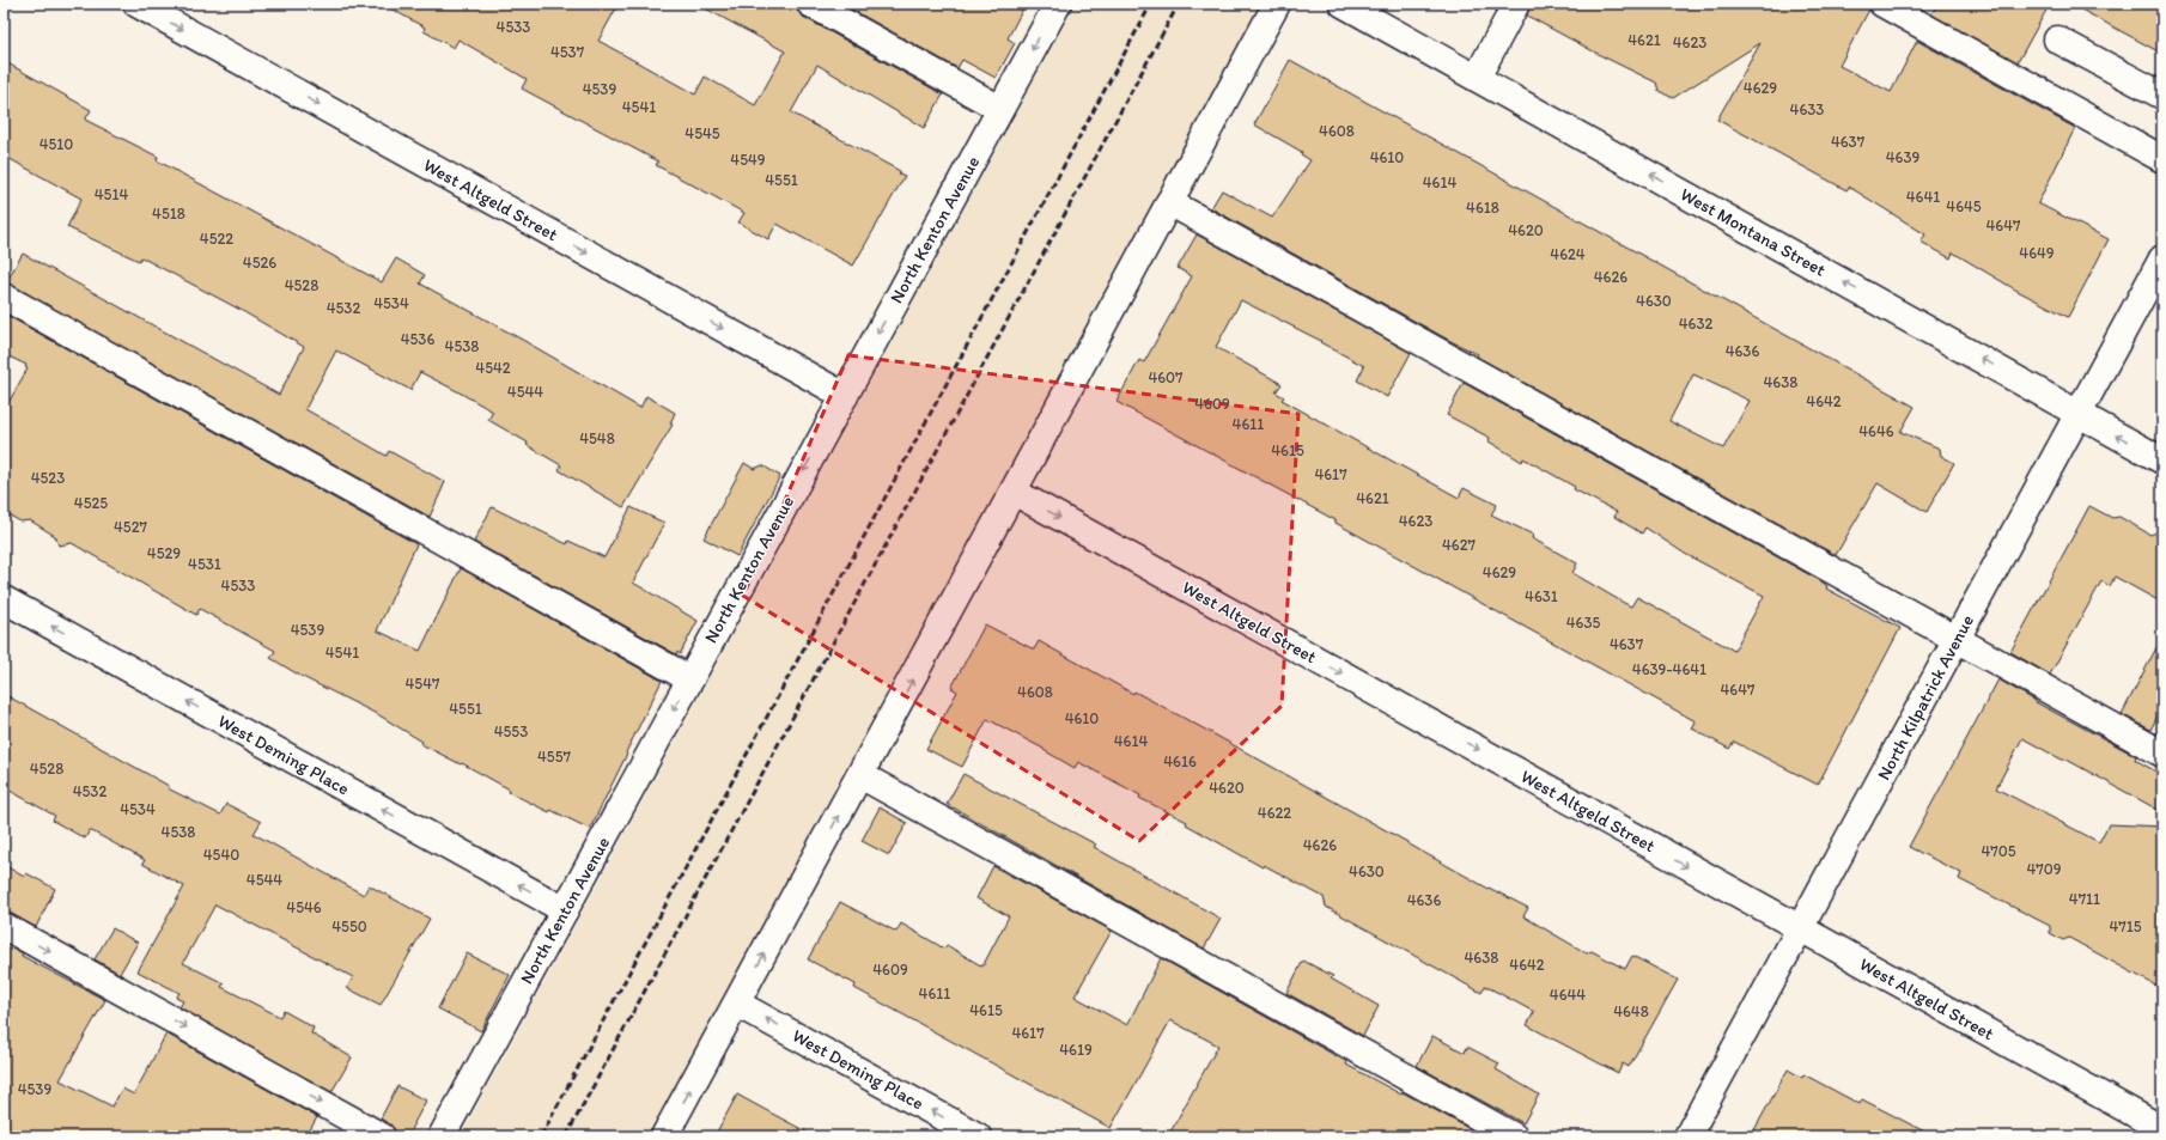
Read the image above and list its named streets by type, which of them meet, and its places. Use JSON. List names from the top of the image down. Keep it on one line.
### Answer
{"streets":{"street":["West Altgeld Street","North Kenton Avenue","West Montana Street","North Kilpatrick Avenue","West Deming Place"]},"crossings":[["West Altgeld Street","North Kenton Avenue"],["West Altgeld Street","North Kilpatrick Avenue"],["North Kenton Avenue","West Deming Place"],["West Montana Street","North Kilpatrick Avenue"]],"one_way":["West Altgeld Street","West Montana Street","West Deming Place"],"house_numbers":["4533","4621","4623","4537","4629","4539","4541","4633","4608","4545","4637","4510","4610","4639","4549","4551","4614","4514","4641","4645","4618","4518","4647","4620","4522","4649","4624","4526","4626","4528","4630","4534","4532","4632","4536","4538","4636","4542","4607","4638","4544","4642","4609","4611","4646","4548","4615","4617","4523","4621","4525","4623","4527","4627","4529","4531","4629","4533","4631","4635","4539","4637","4541","4639-4641","4547","4647","4608","4551","4610","4553","4614","4557","4616","4528","4620","4532","4534","4622","4538","4626","4705","4540","4709","4630","4544","4711","4636","4546","4550","4715","4638","4642","4609","4611","4644","4615","4648","4617","4619","4539"]}
